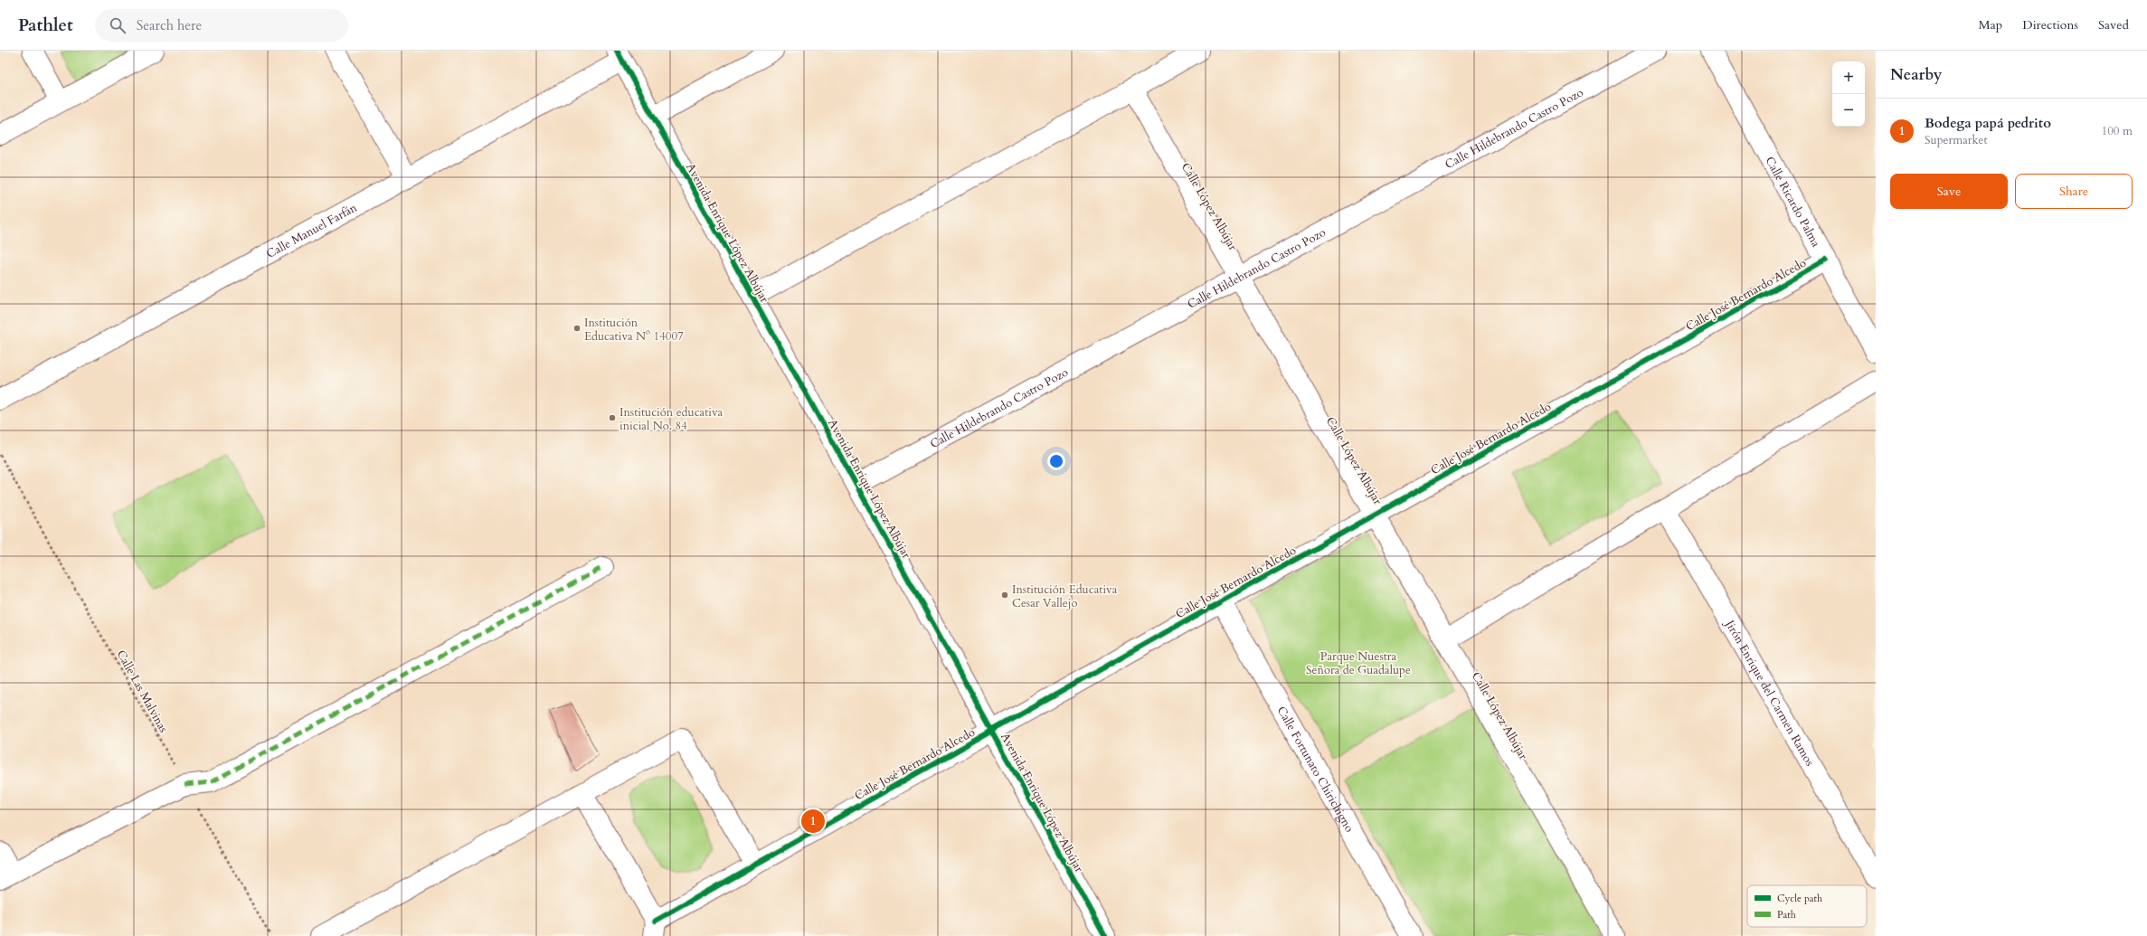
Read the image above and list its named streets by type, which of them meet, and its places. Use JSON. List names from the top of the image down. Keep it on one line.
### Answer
{"streets":{"street":["Calle Hildebrando Castro Pozo","Calle Ricardo Palma","Calle López Albújar","Calle Manuel Farfán","Avenida Enrique López Albújar","Calle José Bernardo Alcedo","Jirón Enrique del Carmen Ramos","Calle Fortunato Chirichigno"],"path":["Calle Las Malvinas"]},"crossings":[["Calle Hildebrando Castro Pozo","Calle López Albújar"],["Calle Hildebrando Castro Pozo","Avenida Enrique López Albújar"],["Calle Ricardo Palma","Calle José Bernardo Alcedo"],["Calle López Albújar","Calle José Bernardo Alcedo"],["Calle Manuel Farfán","Avenida Enrique López Albújar"],["Avenida Enrique López Albújar","Calle José Bernardo Alcedo"],["Calle José Bernardo Alcedo","Calle Fortunato Chirichigno"]],"parks":["Parque Nuestra Señora de Guadalupe"],"places":["Institución Educativa Nº 14007","Institución educativa inicial No. 84","Institución Educativa Cesar Vallejo"],"legend":["Cycle path","Path"],"page":{"header":"Pathlet","search":"Search here","nav":["Map","Directions","Saved"],"heading":"Nearby","map_buttons":["+","−"],"list":[{"mark":"1","name":"Bodega papá pedrito","note":"Supermarket","value":"100 m"}],"buttons":["Save","Share"],"pins":"1"}}
